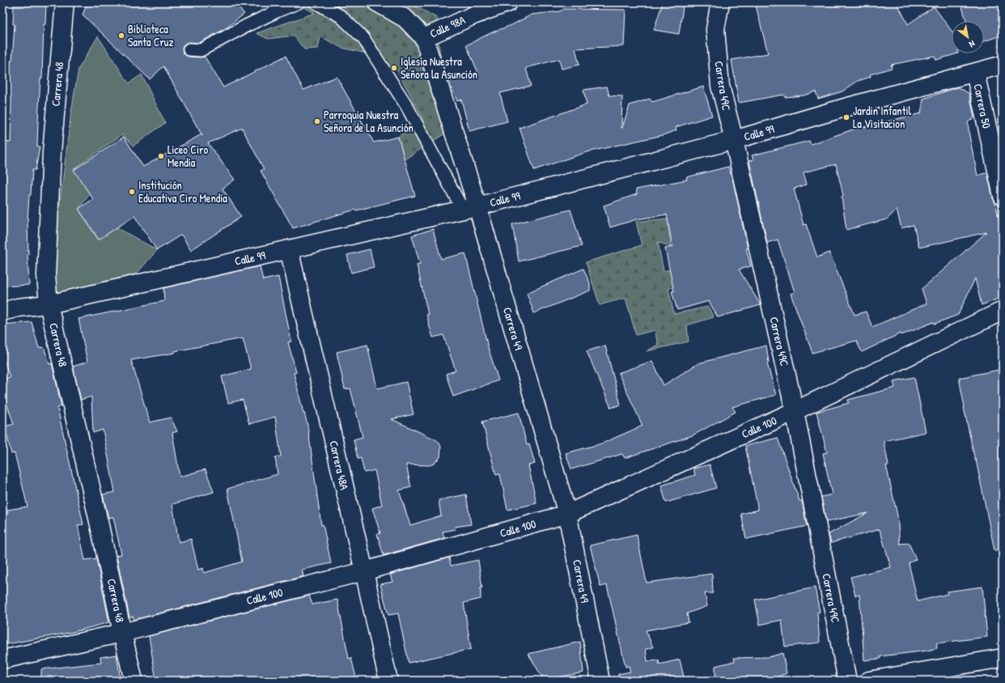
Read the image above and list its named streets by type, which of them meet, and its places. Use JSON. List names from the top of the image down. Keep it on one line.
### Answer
{"streets":{"street":["Calle 98A","Carrera 48","Carrera 49C","Carrera 50","Calle 99","Carrera 49","Calle 100","Carrera 48A"]},"crossings":[["Calle 98A","Carrera 49"],["Carrera 48","Calle 99"],["Carrera 48","Calle 100"],["Carrera 49C","Calle 99"],["Carrera 49C","Calle 100"],["Carrera 50","Calle 99"],["Calle 99","Carrera 49"],["Calle 99","Carrera 48A"],["Carrera 49","Calle 100"],["Calle 100","Carrera 48A"]],"places":["Biblioteca Santa Cruz","Iglesia Nuestra Señora la Asunción","Jardin Infantil La Visitacion","Parroquia Nuestra Señora de La Asunción","Liceo Ciro Mendia","Institución Educativa Ciro Mendia"],"north":"bottom right"}
